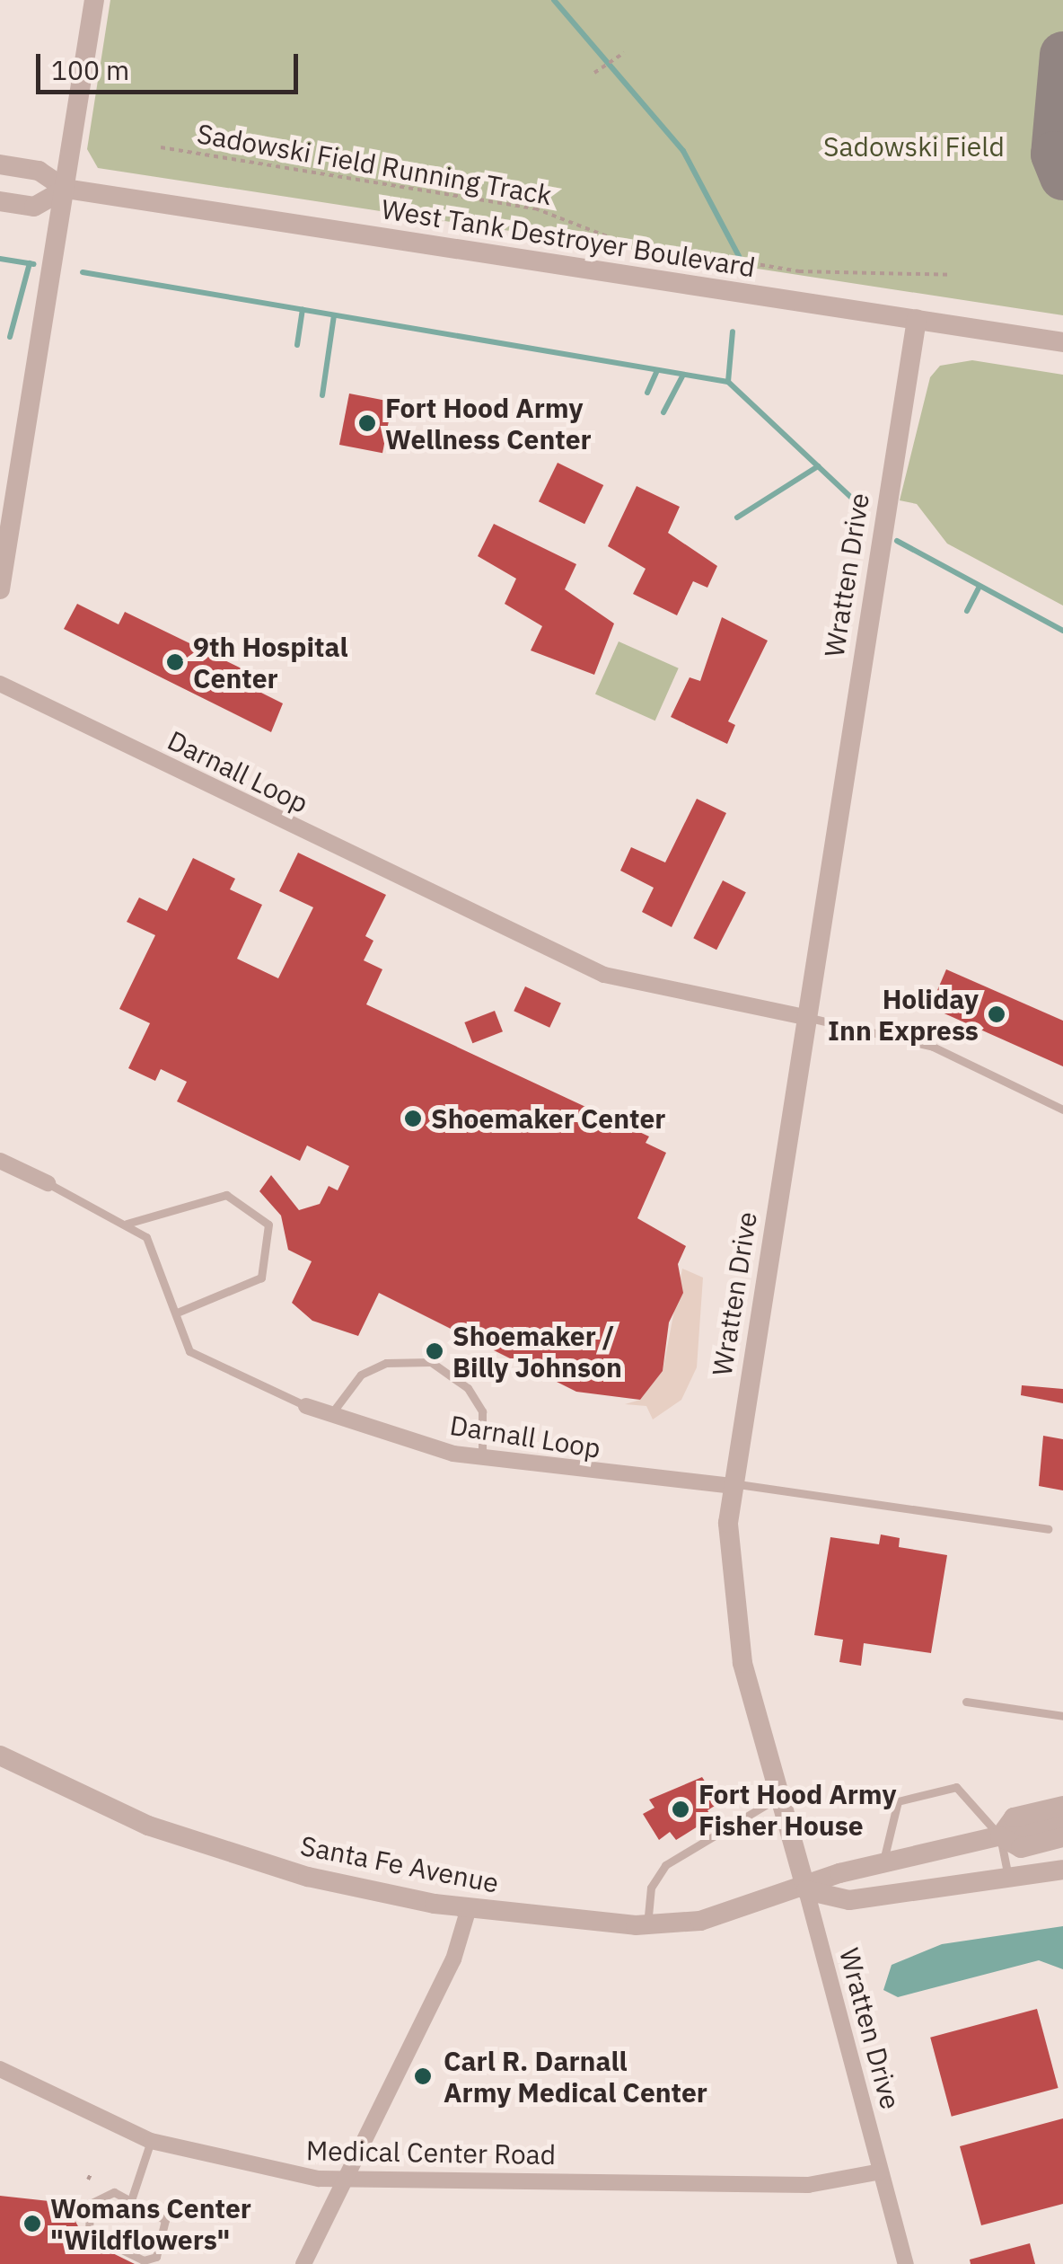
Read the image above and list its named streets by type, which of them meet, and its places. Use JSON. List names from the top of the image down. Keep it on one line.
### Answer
{"streets":{"street":["West Tank Destroyer Boulevard","Wratten Drive","Darnall Loop","Santa Fe Avenue","Medical Center Road"],"path":["Sadowski Field Running Track"]},"crossings":[["West Tank Destroyer Boulevard","Wratten Drive"],["Wratten Drive","Darnall Loop"],["Wratten Drive","Santa Fe Avenue"],["Wratten Drive","Medical Center Road"]],"parks":["Sadowski Field"],"places":["Fort Hood Army Wellness Center","9th Hospital Center","Holiday Inn Express","Shoemaker Center","Shoemaker / Billy Johnson","Fort Hood Army Fisher House","Carl R. Darnall Army Medical Center","Womans Center \"Wildflowers\""],"scale_bar":"100 m"}
